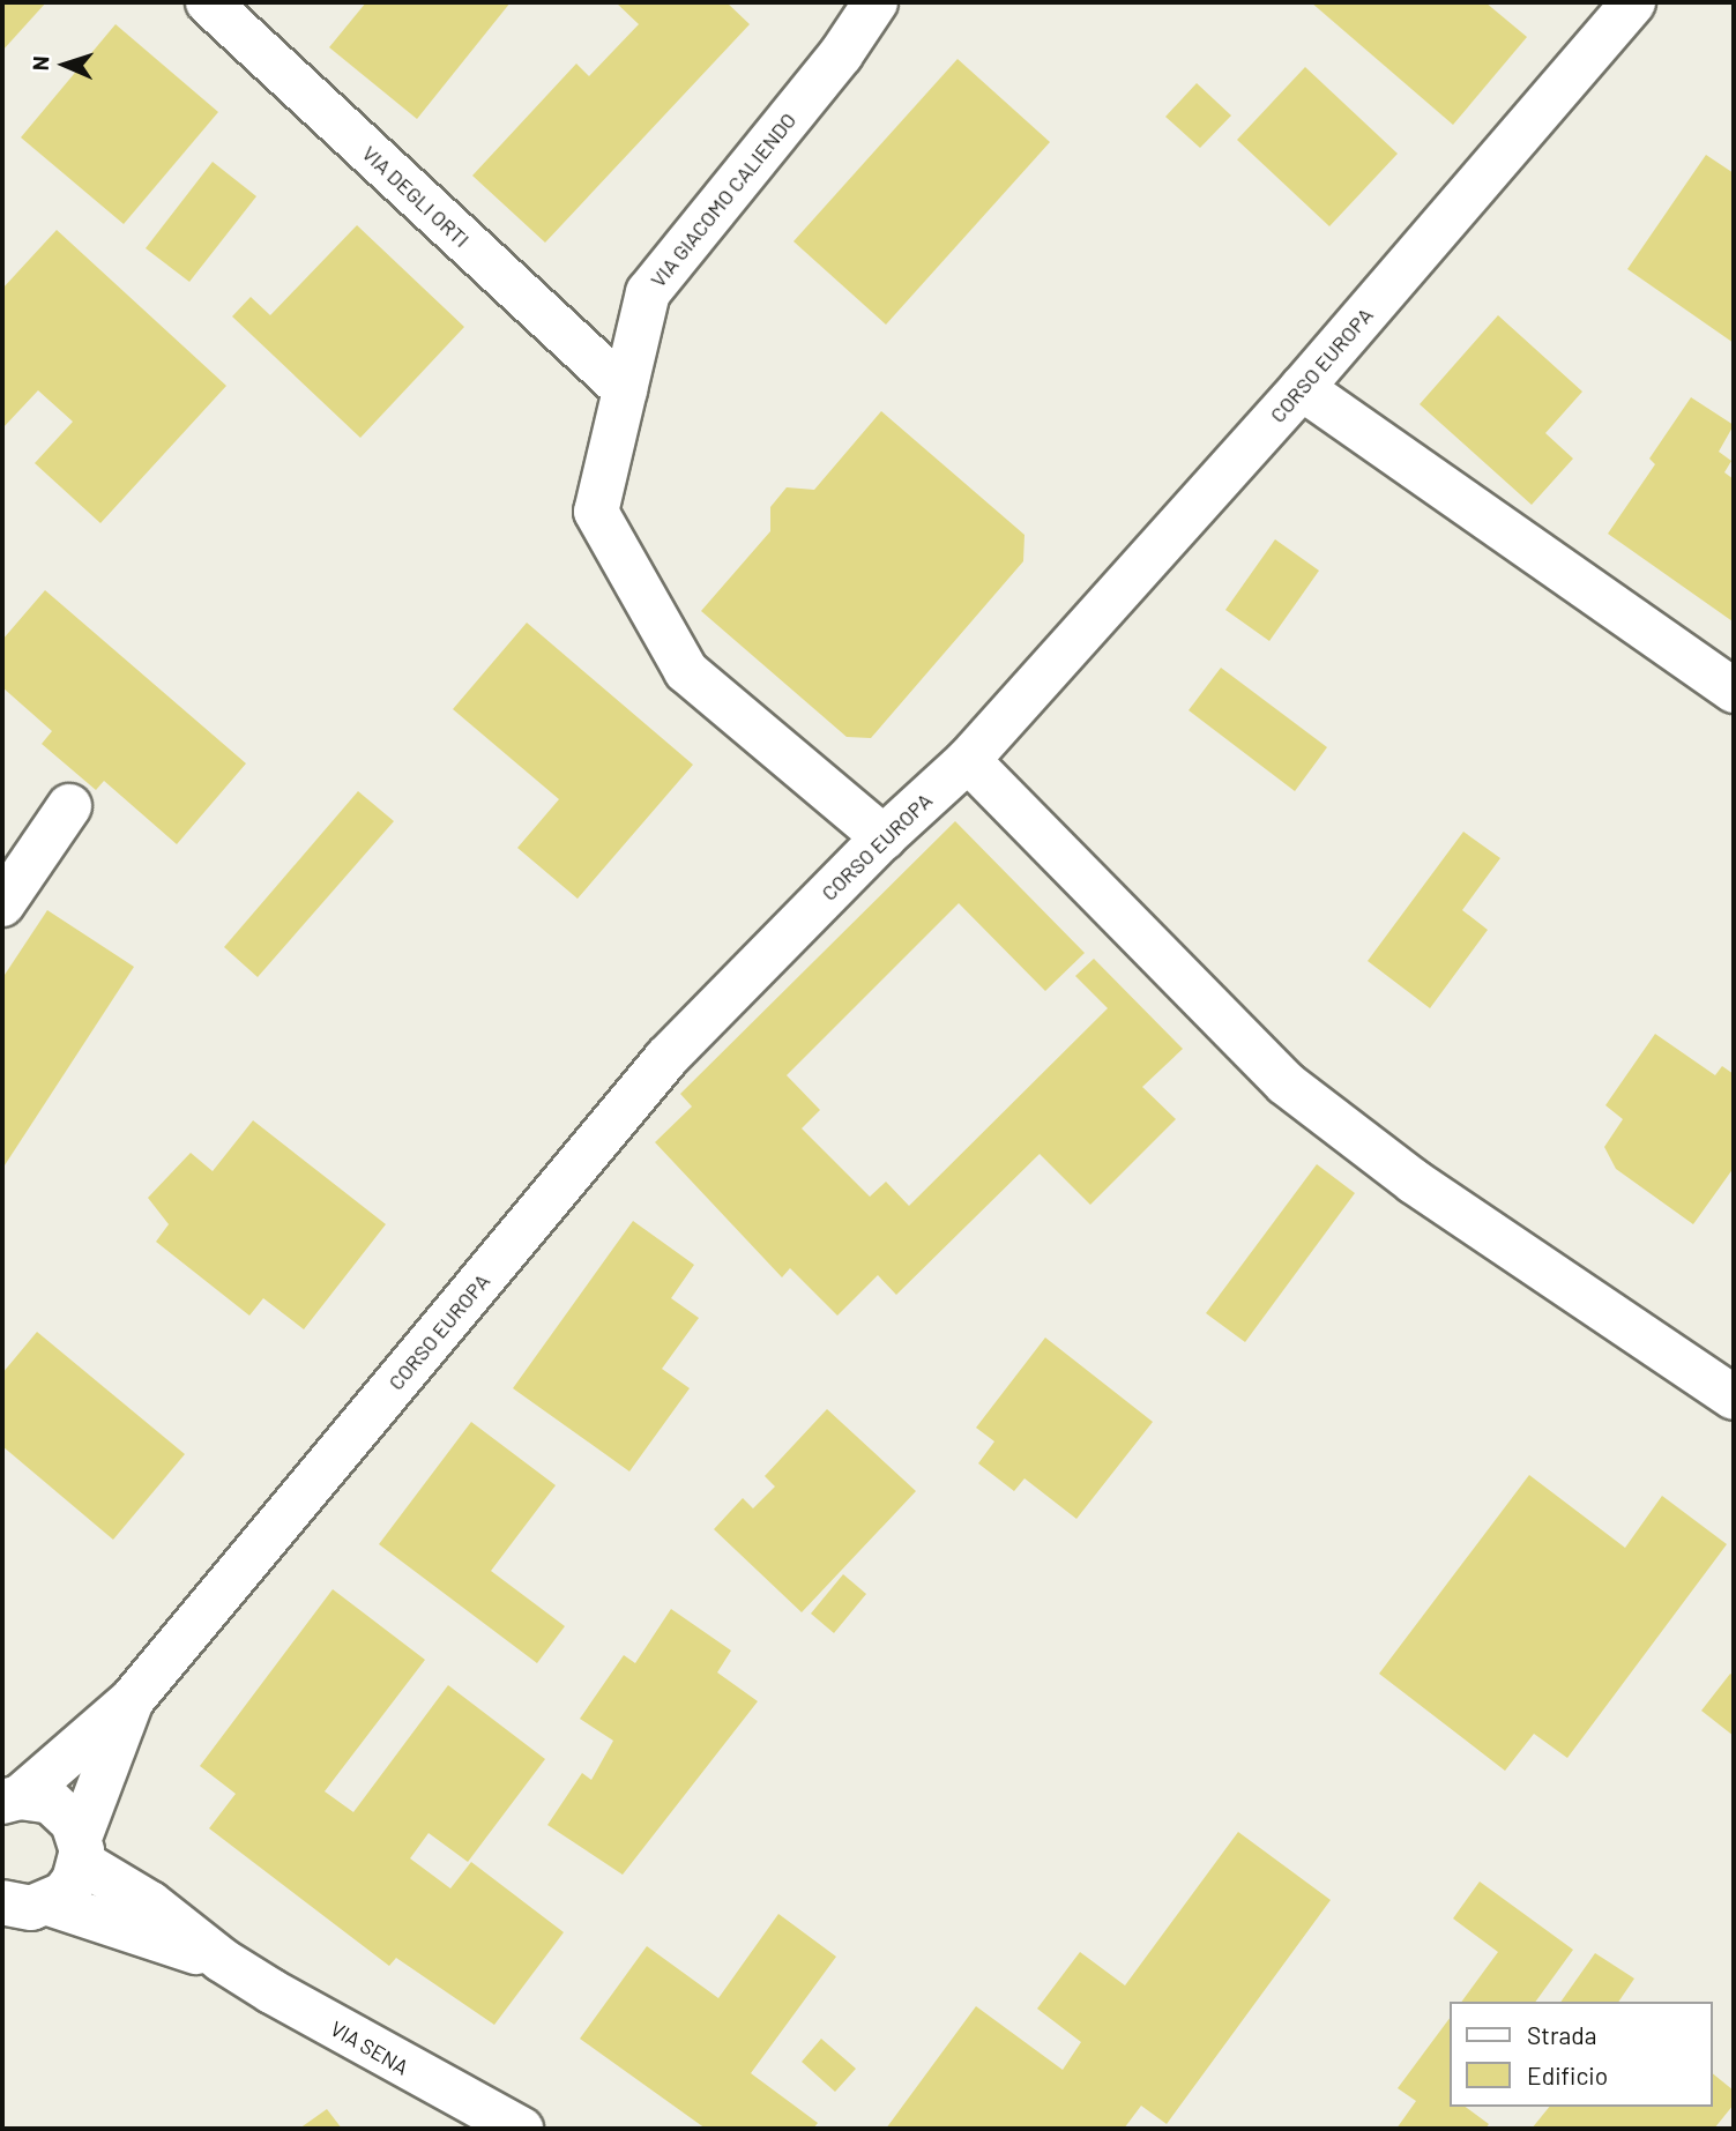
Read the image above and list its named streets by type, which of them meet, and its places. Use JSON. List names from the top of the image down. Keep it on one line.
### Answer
{"streets":{"street":["VIA DEGLI ORTI","VIA GIACOMO CALIENDO","CORSO EUROPA","VIA SENA"]},"crossings":[["VIA DEGLI ORTI","VIA GIACOMO CALIENDO"],["VIA GIACOMO CALIENDO","CORSO EUROPA"]],"legend":["Strada","Edificio"],"north":"left"}
